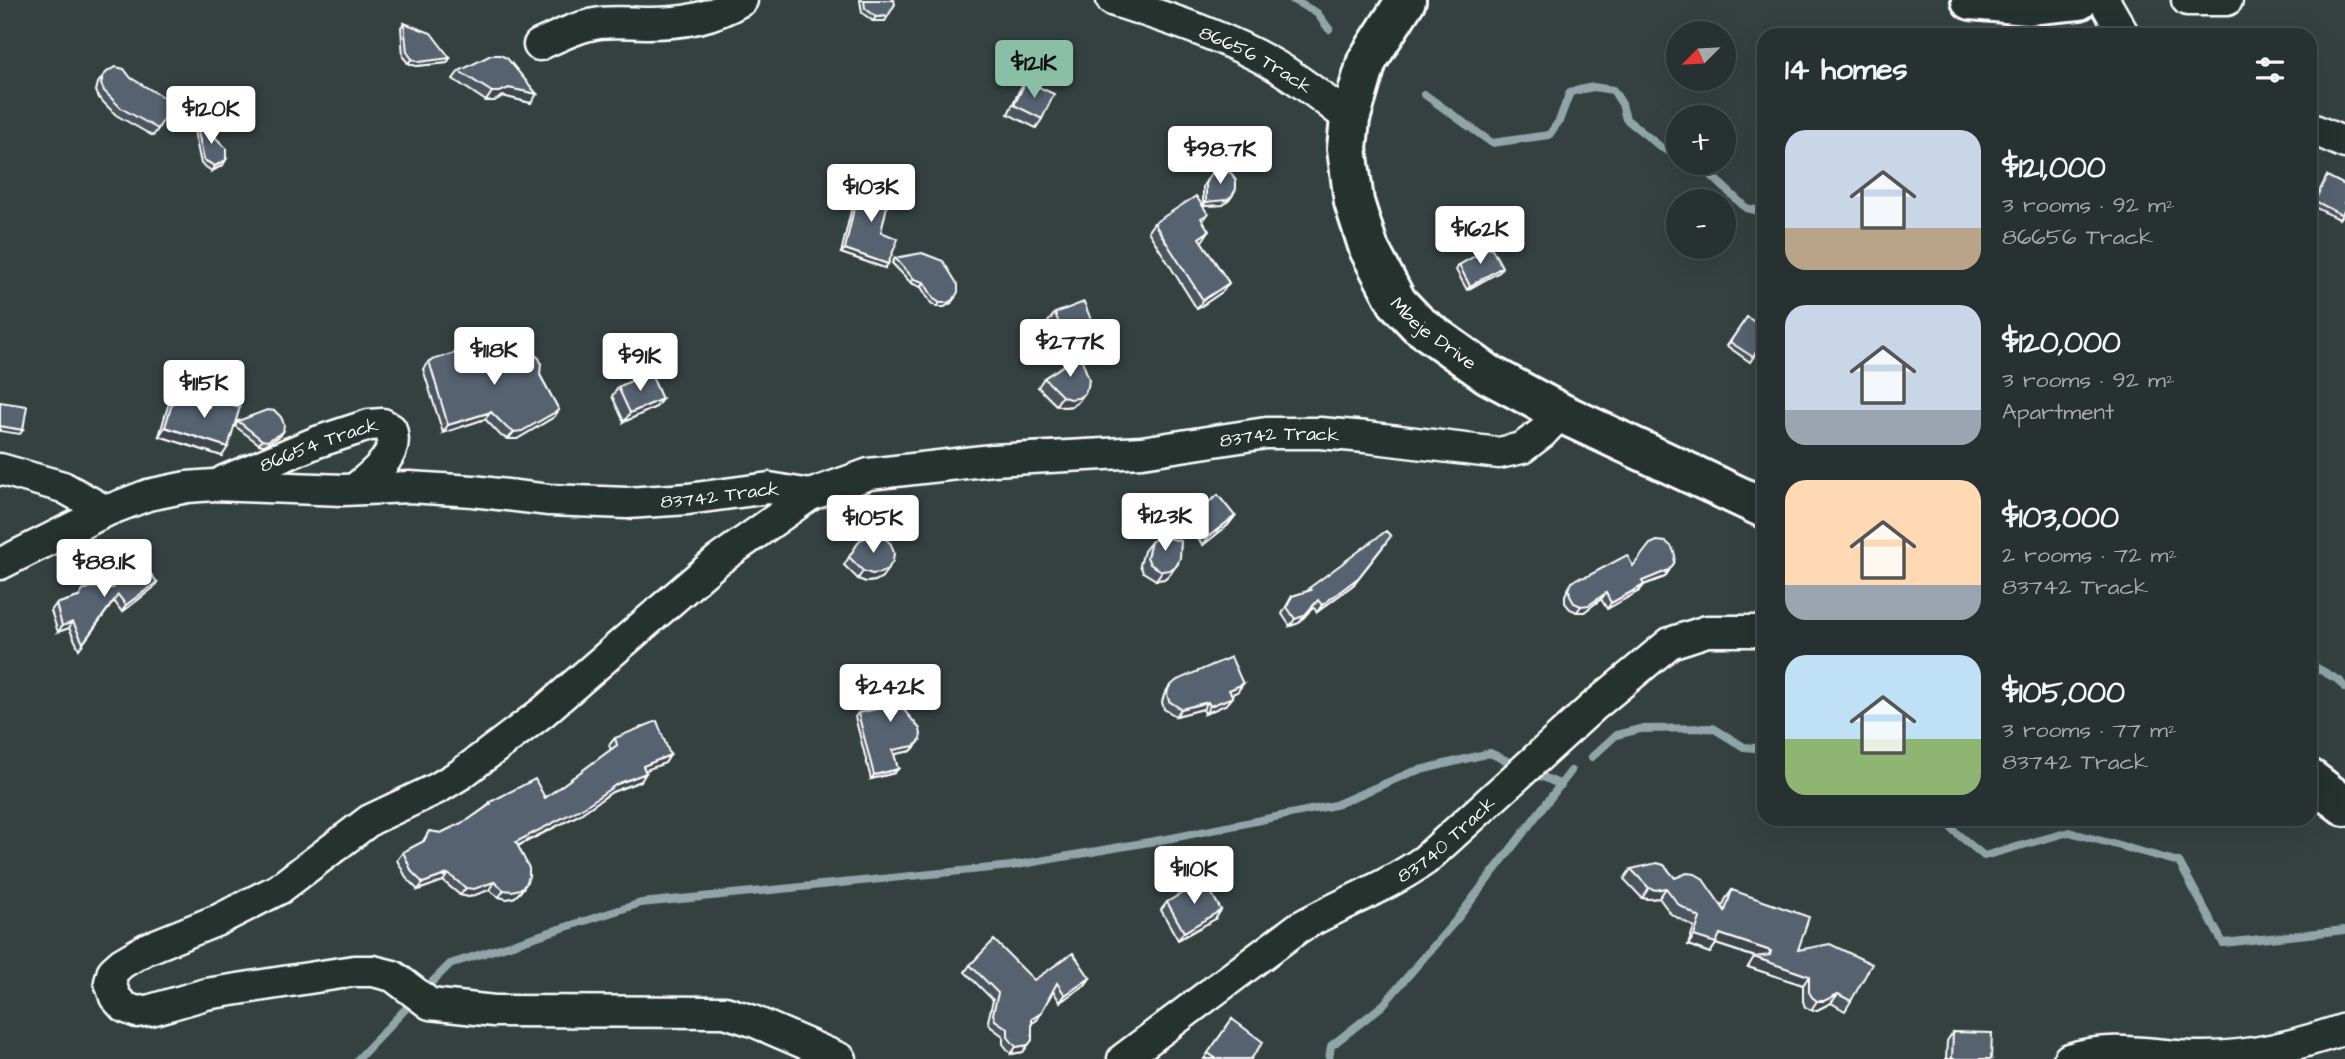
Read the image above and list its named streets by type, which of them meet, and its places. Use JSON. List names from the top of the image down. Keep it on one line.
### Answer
{"streets":{"street":["86656 Track","Mbeje Drive","83742 Track","86654 Track","83740 Track"]},"crossings":[["86656 Track","Mbeje Drive"],["Mbeje Drive","83742 Track"],["83742 Track","86654 Track"]],"north":"bottom left","page":{"map_buttons":["+","−"],"heading":"14 homes","price":["$121K","$120K","$98.7K","$103K","$162K","$277K","$118K","$91K","$115K","$123K","$105K","$88.1K","$242K","$110K"],"list":[{"name":"$121,000","note":"3 rooms · 92 m² · 86656 Track"},{"name":"$120,000","note":"3 rooms · 92 m² · Apartment"},{"name":"$103,000","note":"2 rooms · 72 m² · 83742 Track"},{"name":"$105,000","note":"3 rooms · 77 m² · 83742 Track"}]}}
